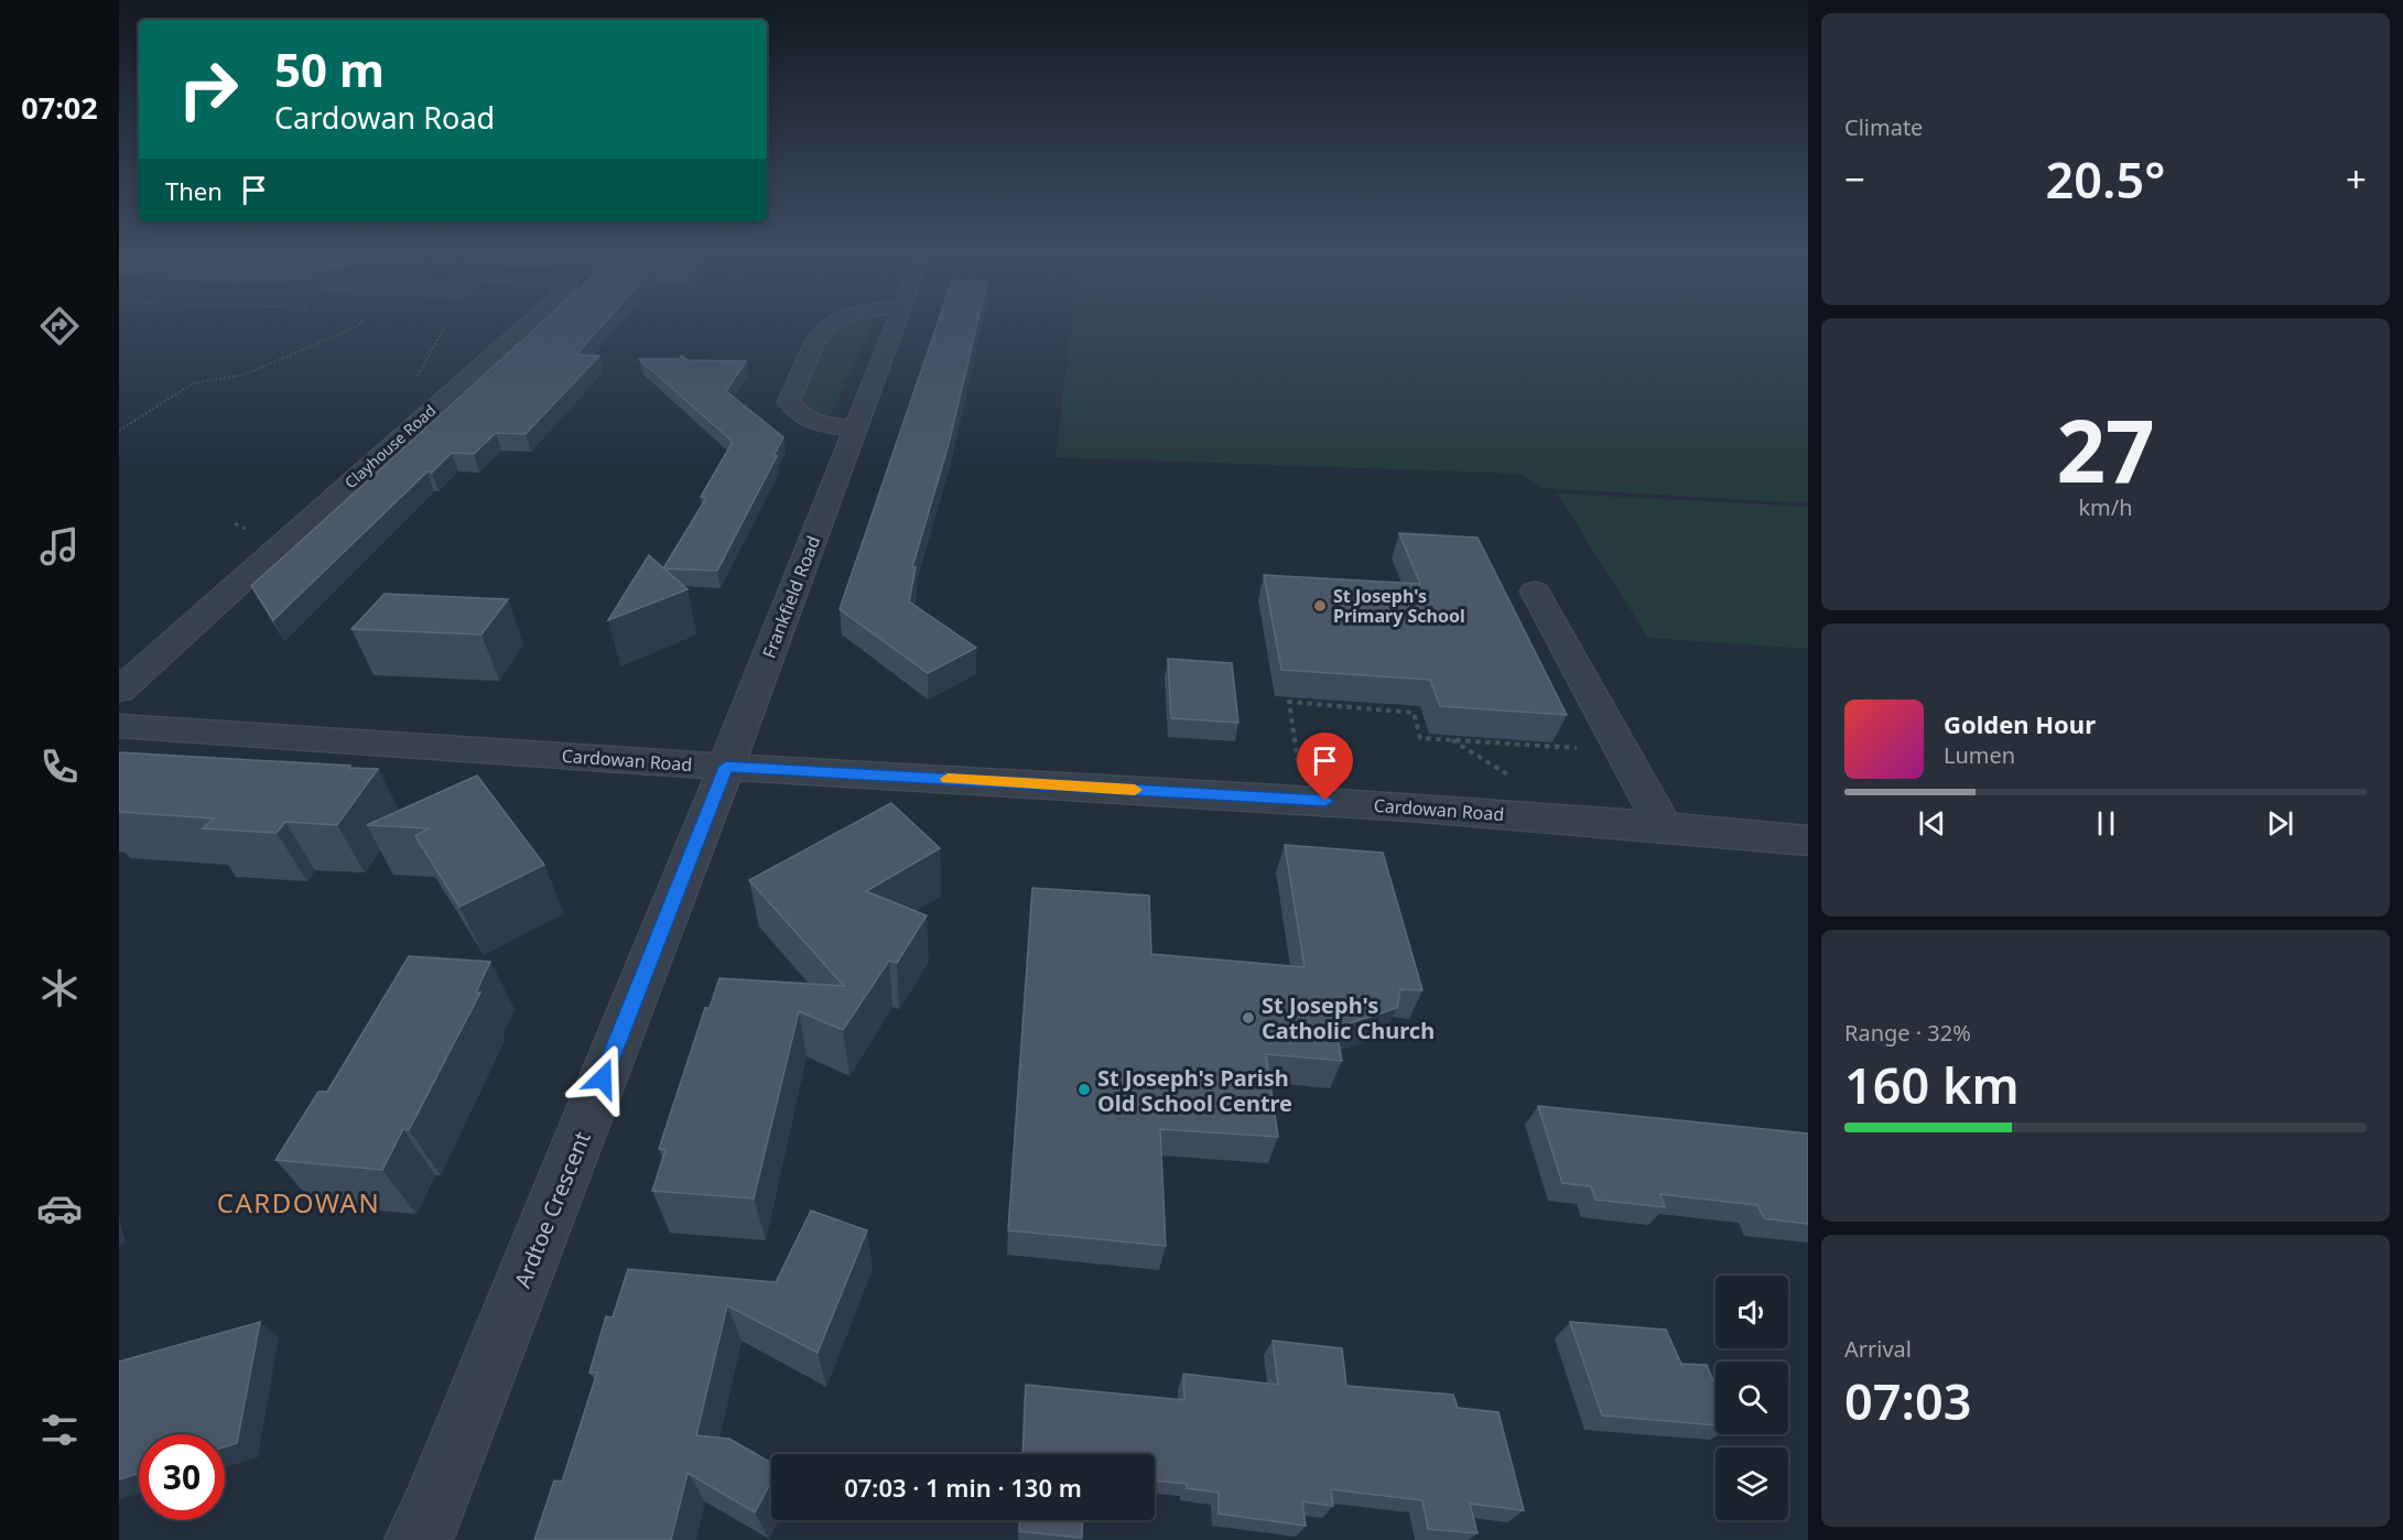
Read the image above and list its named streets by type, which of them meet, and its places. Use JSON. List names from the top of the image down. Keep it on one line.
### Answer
{"streets":{"street":["Clayhouse Road","Frankfield Road","Cardowan Road","Ardtoe Crescent"]},"crossings":[["Frankfield Road","Cardowan Road"],["Frankfield Road","Ardtoe Crescent"],["Cardowan Road","Ardtoe Crescent"]],"districts":["CARDOWAN"],"places":["St Joseph's Primary School","St Joseph's Catholic Church","St Joseph's Parish Old School Centre"],"page":{"tabs":"07:02","tile":["Climate",["27","km/h"],["Range · 32%","160 km"],["Arrival","07:03"]],"turn":["50 m","Cardowan Road"],"heat":["−","20.5°","+"],"then":"Then","song":["Golden Hour","Lumen"],"limit":"30","trip":"07:03 · 1 min · 130 m"}}
